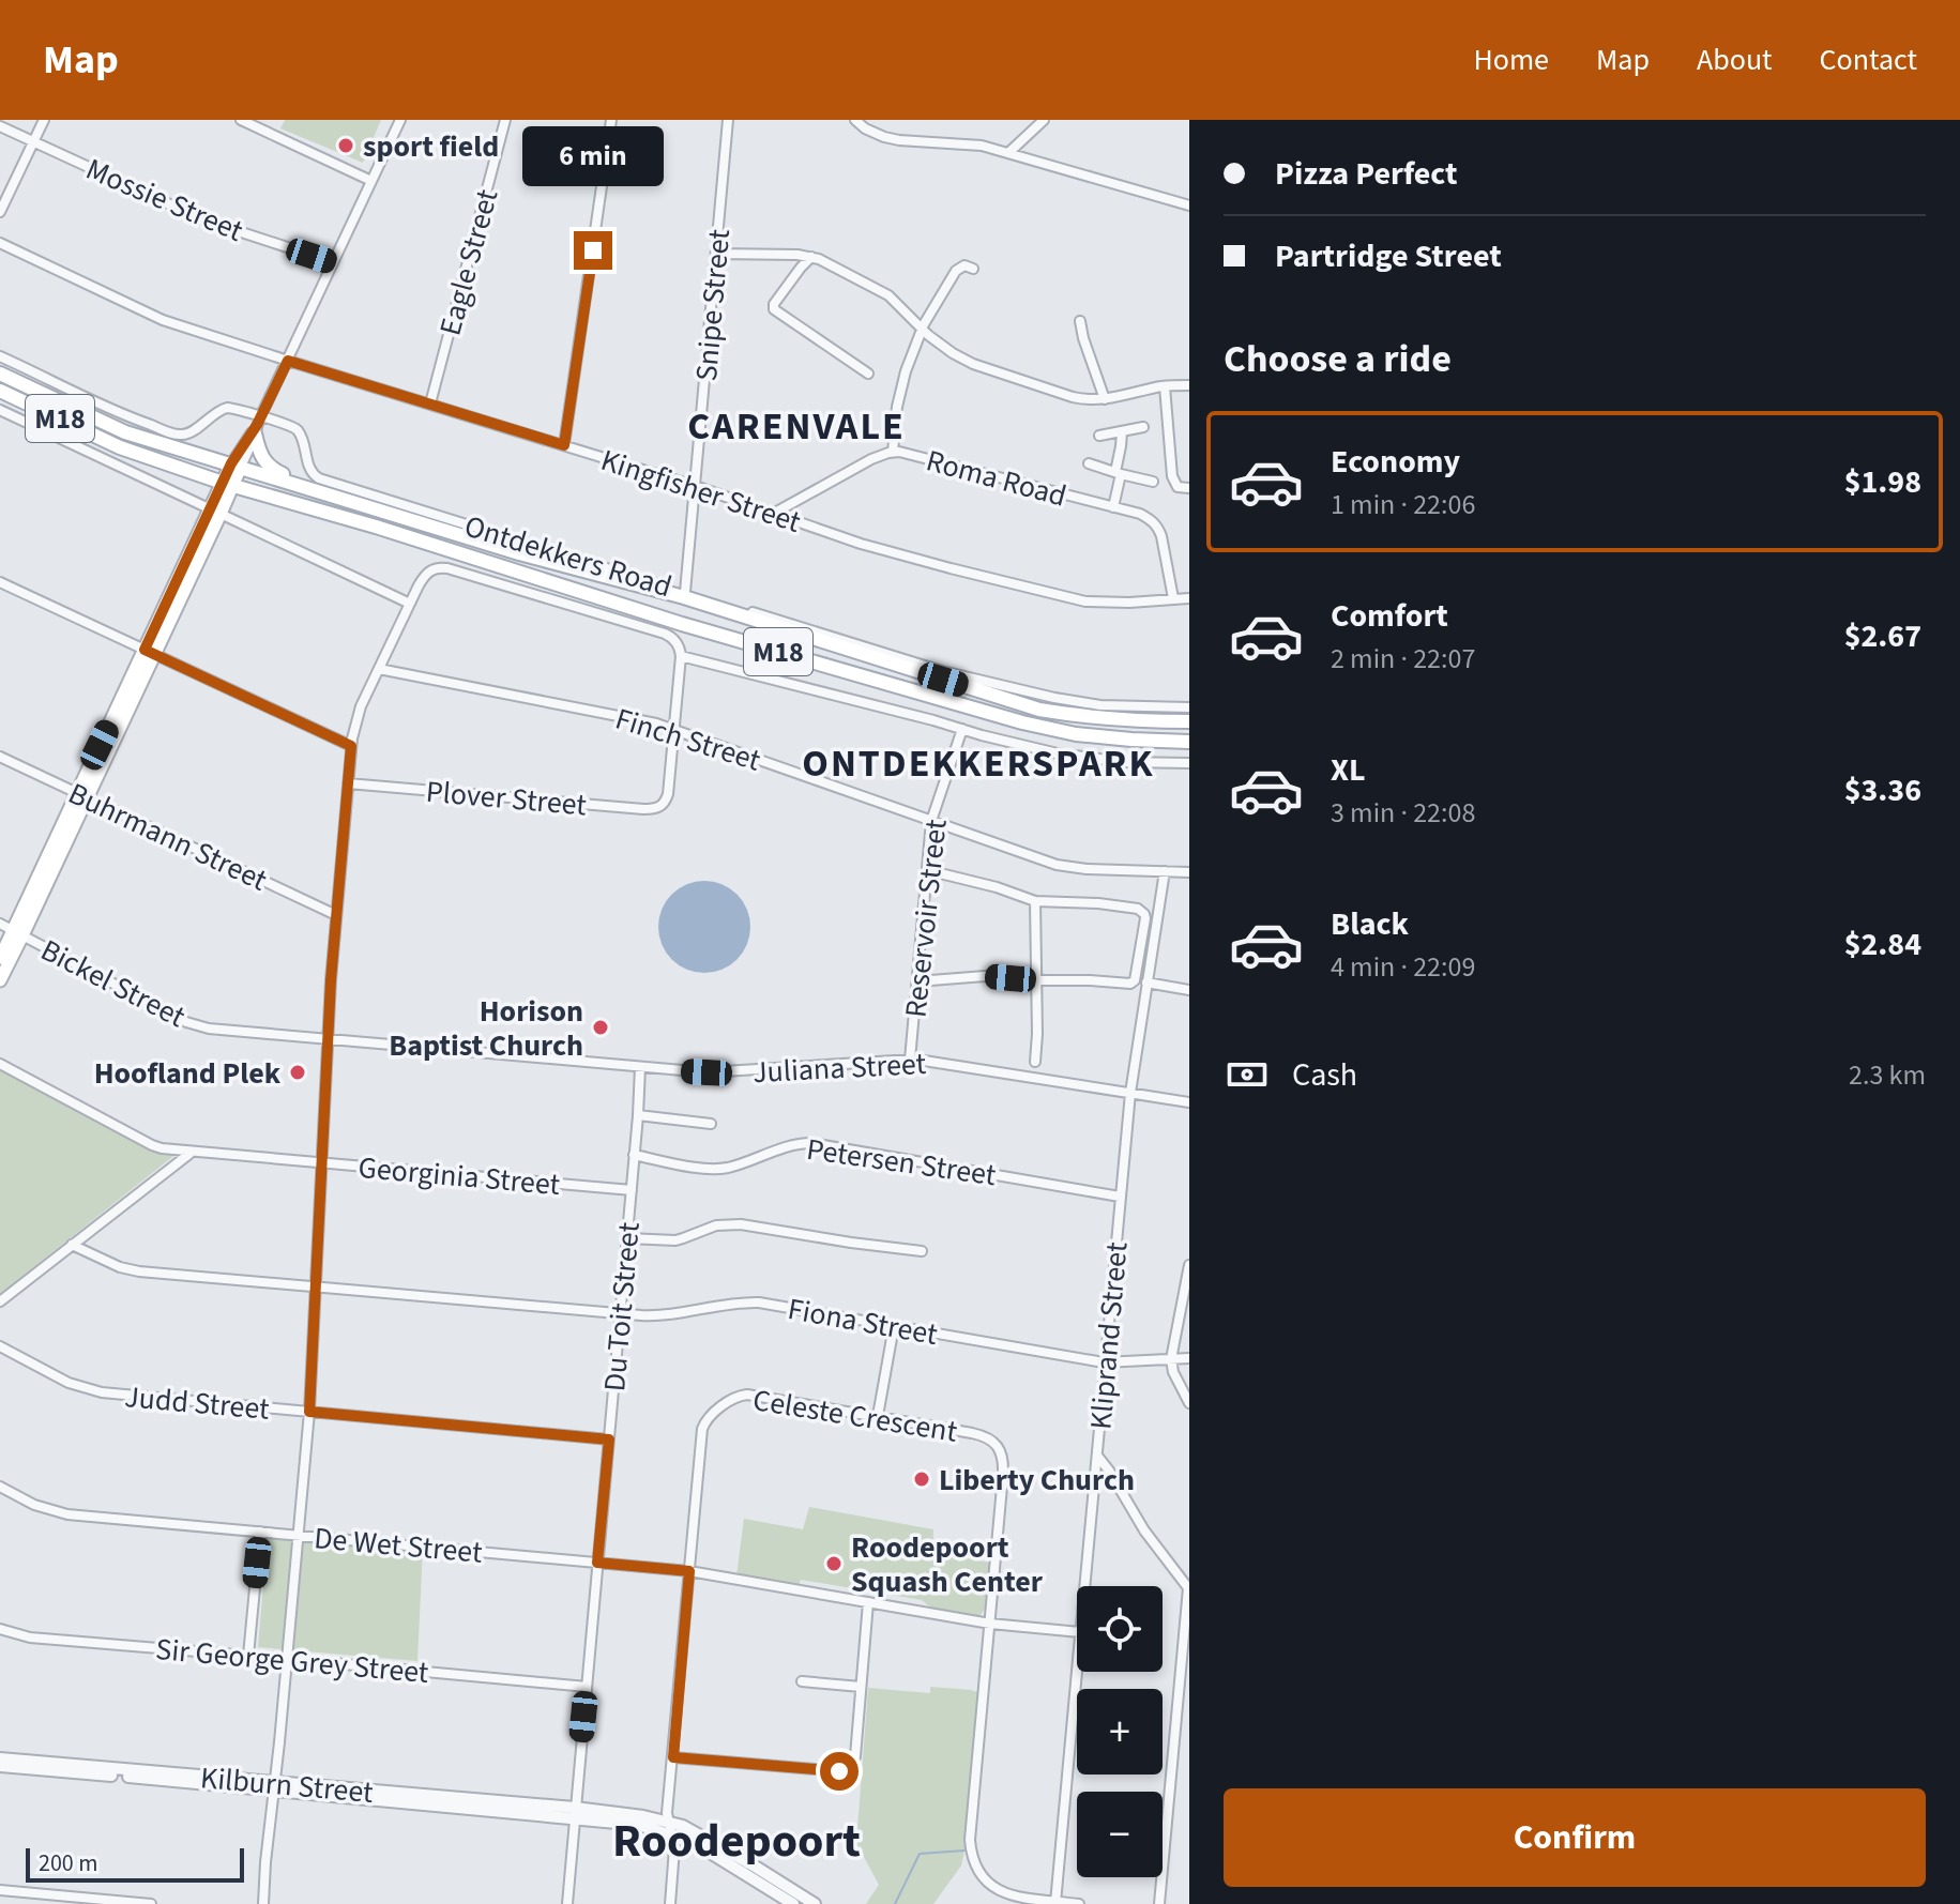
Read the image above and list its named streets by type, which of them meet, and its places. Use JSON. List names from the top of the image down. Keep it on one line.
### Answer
{"streets":{"main road":["M18","Ontdekkers Road"],"street":["Mossie Street","Eagle Street","Snipe Street","Roma Road","Kingfisher Street","Finch Street","Plover Street","Buhrmann Street","Reservoir Street","Bickel Street","Juliana Street","Petersen Street","Georginia Street","Du Toit Street","Fiona Street","Kliprand Street","Judd Street","Celeste Crescent","De Wet Street","Sir George Grey Street","Kilburn Street"]},"crossings":[["Eagle Street","Kingfisher Street"],["Snipe Street","Kingfisher Street"],["Snipe Street","Ontdekkers Road"],["Roma Road","Kingfisher Street"],["Finch Street","Plover Street"],["Finch Street","Reservoir Street"],["Finch Street","Kliprand Street"],["Reservoir Street","Juliana Street"],["Bickel Street","Juliana Street"],["Bickel Street","Du Toit Street"],["Juliana Street","Du Toit Street"],["Juliana Street","Kliprand Street"],["Petersen Street","Du Toit Street"],["Petersen Street","Kliprand Street"],["Georginia Street","Du Toit Street"],["Du Toit Street","Fiona Street"],["Du Toit Street","Judd Street"],["Du Toit Street","De Wet Street"],["Du Toit Street","Sir George Grey Street"],["Du Toit Street","Kilburn Street"],["Fiona Street","Kliprand Street"],["Kliprand Street","Celeste Crescent"],["Celeste Crescent","De Wet Street"]],"districts":["CARENVALE","ONTDEKKERSPARK","Roodepoort"],"places":["sport field","Horison Baptist Church","Hoofland Plek","Liberty Church","Roodepoort Squash Center"],"scale_bar":"200 m","page":{"header":"Map","nav":["Home","Map","About","Contact"],"banner":["Pizza Perfect","Partridge Street"],"bubble":"6 min","heading":"Choose a ride","list":[{"name":"Economy","note":"1 min · 22:06","value":"$1.98"},{"name":"Comfort","note":"2 min · 22:07","value":"$2.67"},{"name":"XL","note":"3 min · 22:08","value":"$3.36"},{"name":"Black","note":"4 min · 22:09","value":"$2.84"}],"pay":["Cash","2.3 km"],"map_buttons":["+","−"],"buttons":"Confirm","scale":"200 m"}}
